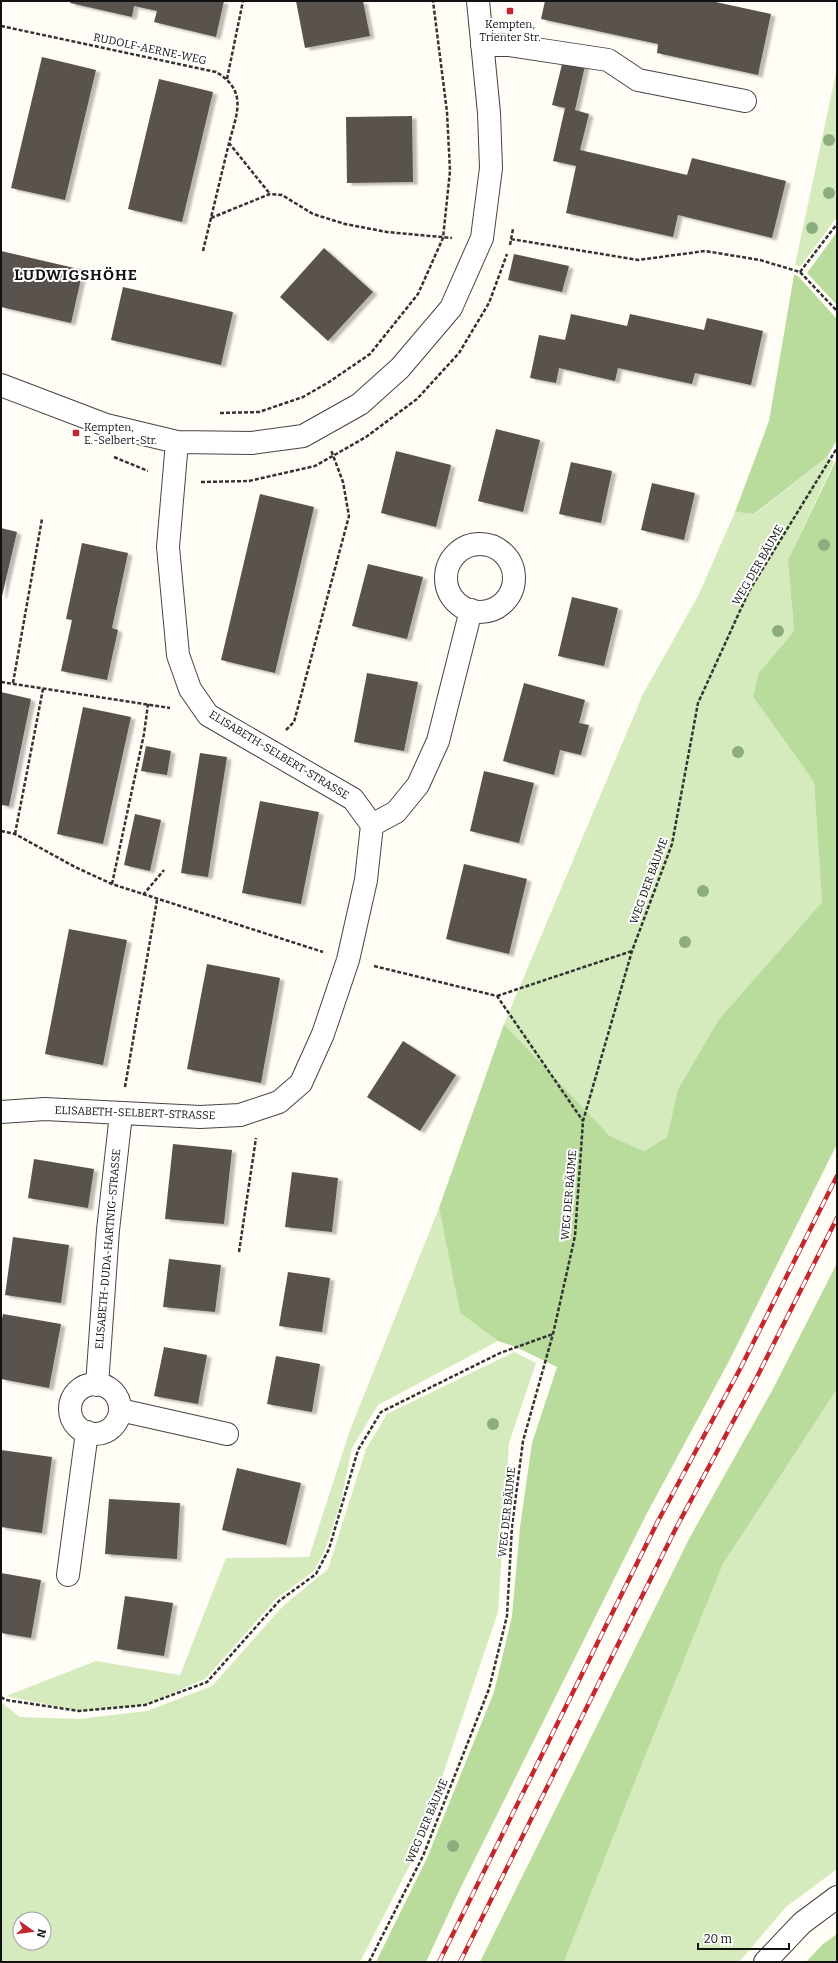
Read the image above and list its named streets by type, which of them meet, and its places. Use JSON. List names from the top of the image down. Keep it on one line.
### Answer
{"streets":{"street":["ELISABETH-SELBERT-STRASSE","ELISABETH-DUDA-HARTNIG-STRASSE"],"path":["RUDOLF-AERNE-WEG","WEG DER BÄUME"]},"crossings":[["ELISABETH-SELBERT-STRASSE","ELISABETH-DUDA-HARTNIG-STRASSE"]],"districts":["LUDWIGSHÖHE"],"places":{"transit":["Kempten, Trienter Str.","Kempten, E.-Selbert-Str."]},"scale_bar":"20 m","north":"right"}
